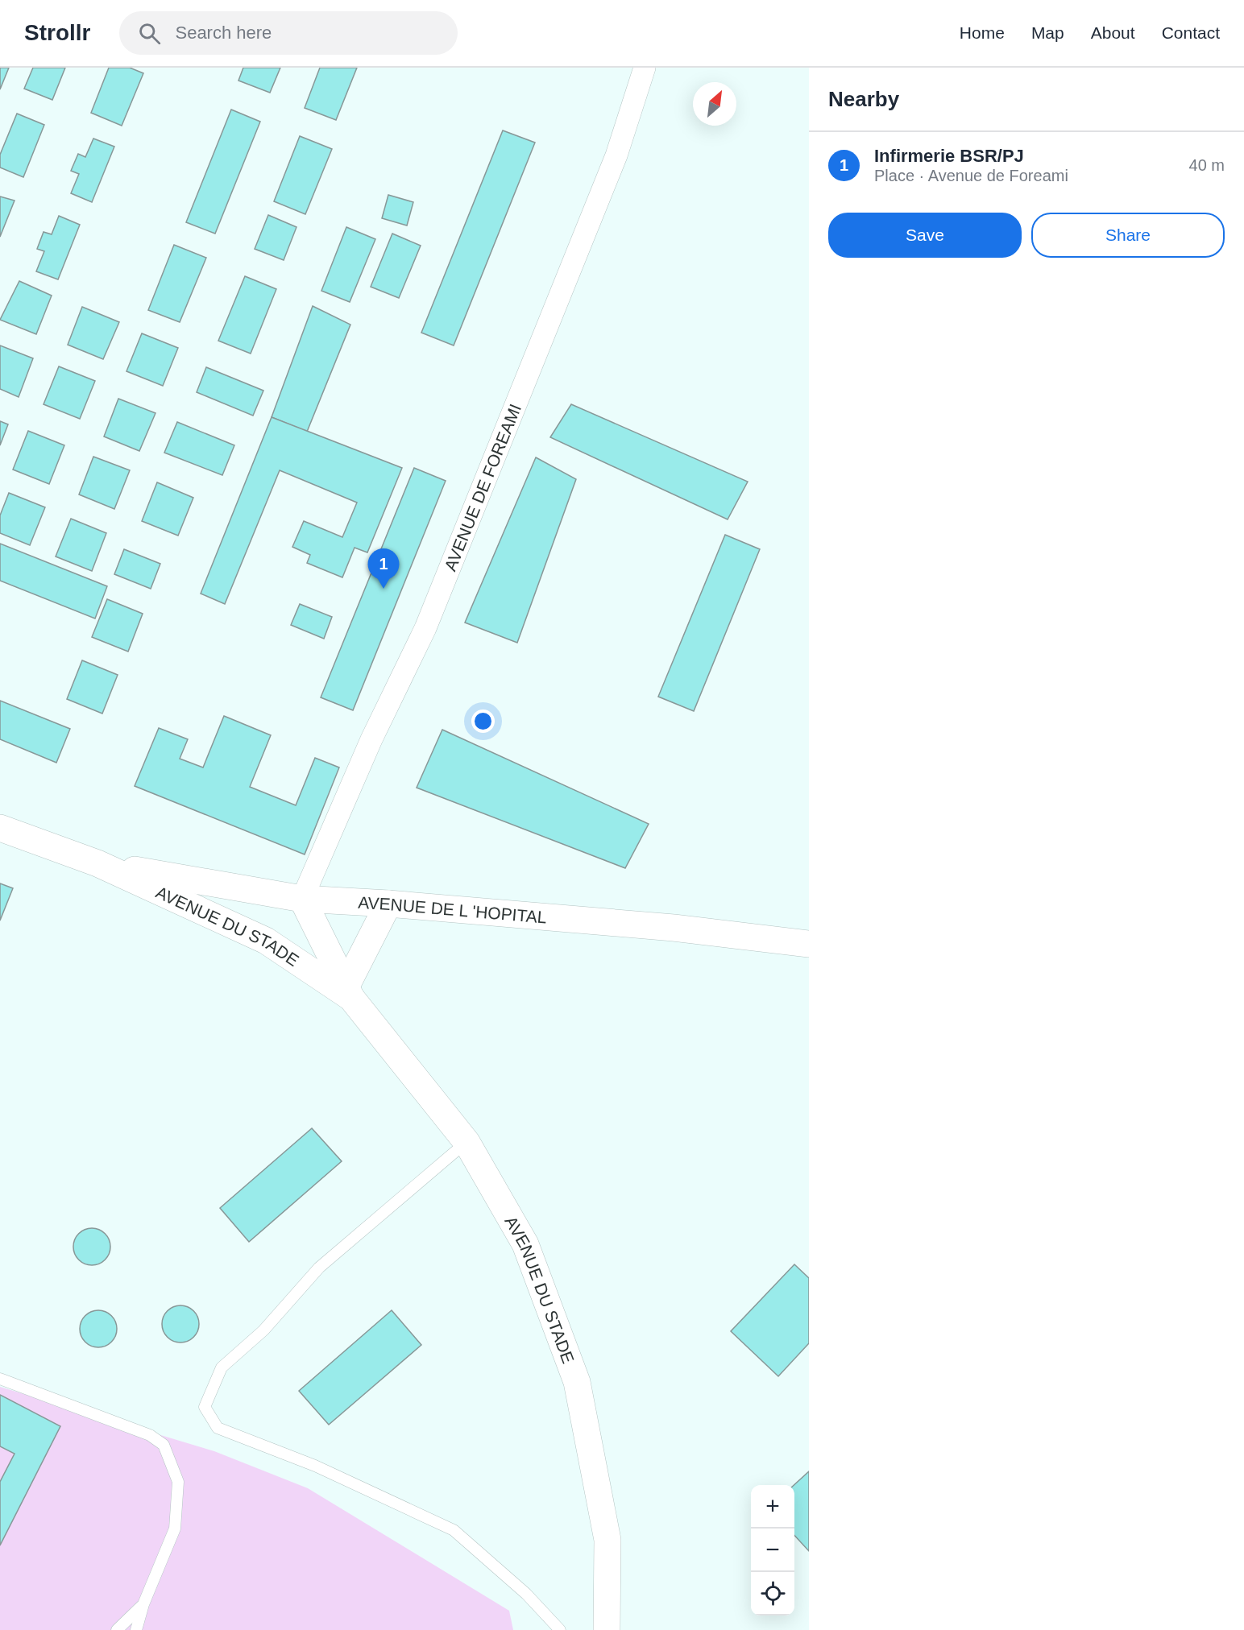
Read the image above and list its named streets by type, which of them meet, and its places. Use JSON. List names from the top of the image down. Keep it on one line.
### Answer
{"streets":{"street":["AVENUE DE FOREAMI","AVENUE DE L 'HOPITAL","AVENUE DU STADE"]},"crossings":[["AVENUE DE FOREAMI","AVENUE DE L 'HOPITAL"],["AVENUE DE FOREAMI","AVENUE DU STADE"],["AVENUE DE L 'HOPITAL","AVENUE DU STADE"]],"north":"top right","page":{"header":"Strollr","search":"Search here","nav":["Home","Map","About","Contact"],"heading":"Nearby","list":[{"mark":"1","name":"Infirmerie BSR/PJ","note":"Place · Avenue de Foreami","value":"40 m"}],"buttons":["Save","Share"],"pins":"1","map_buttons":["+","−"]}}
